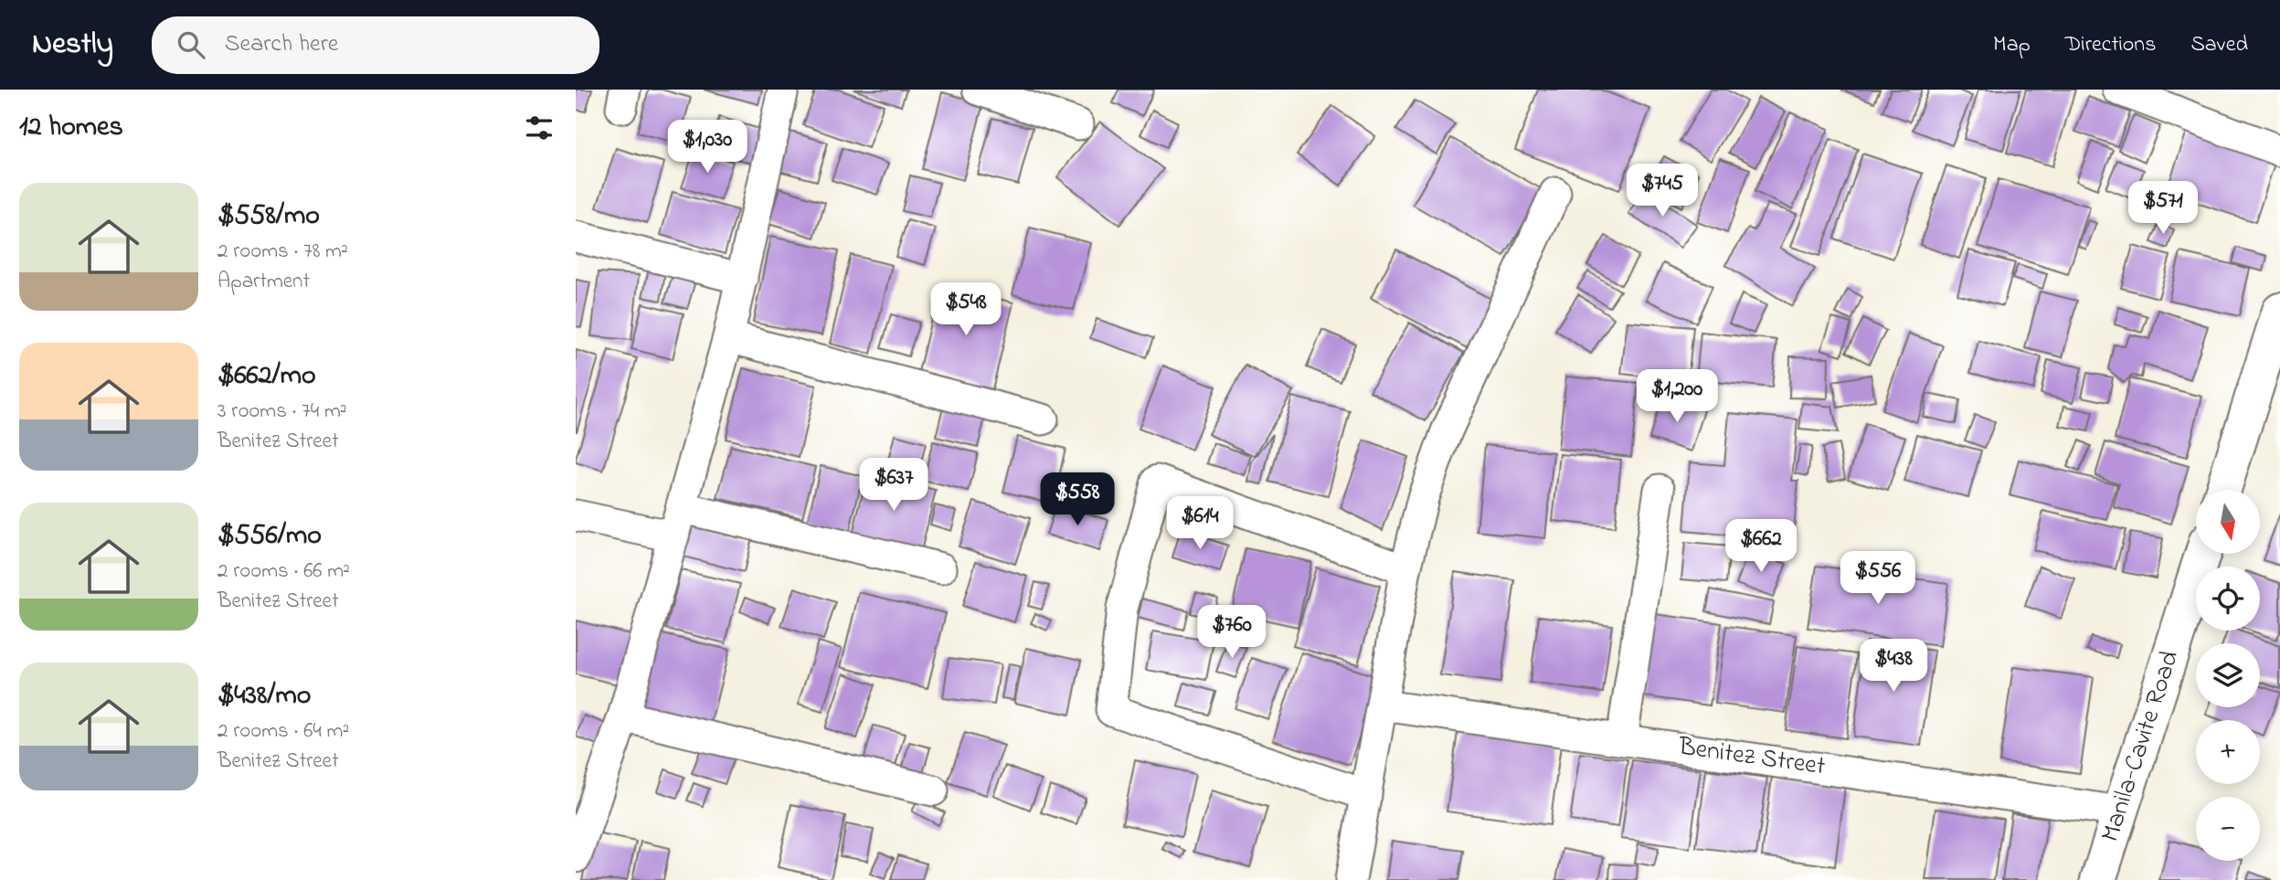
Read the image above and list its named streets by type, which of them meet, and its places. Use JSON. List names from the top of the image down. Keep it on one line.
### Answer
{"streets":{"main road":["Manila-Cavite Road"],"street":["Benitez Street"]},"crossings":[["Manila-Cavite Road","Benitez Street"]],"north":"bottom","page":{"header":"Nestly","search":"Search here","nav":["Map","Directions","Saved"],"heading":"12 homes","price":["$1,030","$745","$571","$548","$1,200","$637","$558","$614","$662","$556","$760","$438"],"list":[{"name":"$558/mo","note":"2 rooms · 78 m² · Apartment"},{"name":"$662/mo","note":"3 rooms · 74 m² · Benitez Street"},{"name":"$556/mo","note":"2 rooms · 66 m² · Benitez Street"},{"name":"$438/mo","note":"2 rooms · 64 m² · Benitez Street"}],"map_buttons":["+","−"]}}
